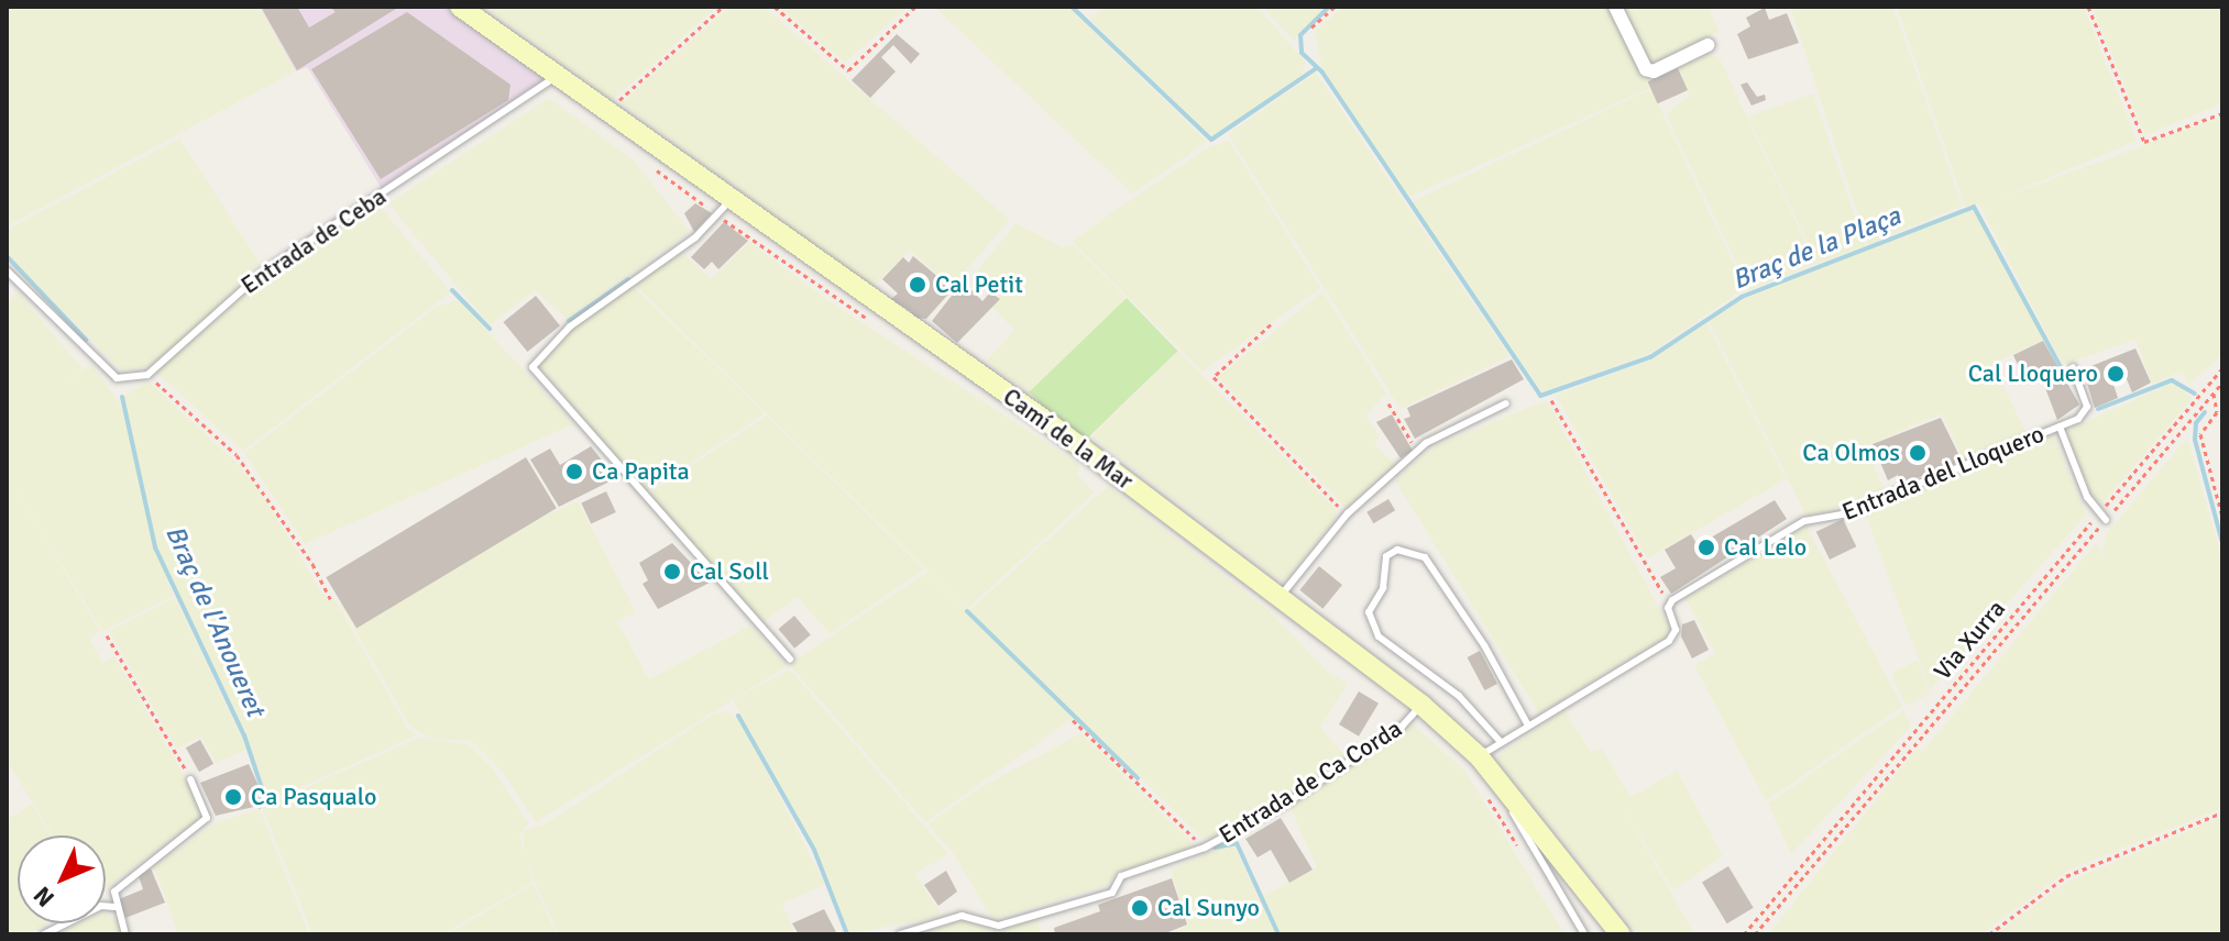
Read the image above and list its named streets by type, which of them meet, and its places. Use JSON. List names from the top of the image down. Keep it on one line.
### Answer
{"streets":{"main road":["Camí de la Mar"],"lane":["Entrada de Ceba","Entrada del Lloquero","Entrada de Ca Corda"],"path":["Via Xurra"]},"crossings":[["Entrada de Ceba","Camí de la Mar"],["Camí de la Mar","Entrada de Ca Corda"]],"water":["Braç de la Plaça","Braç de l'Anoueret"],"places":["Cal Petit","Cal Lloquero","Ca Olmos","Ca Papita","Cal Lelo","Cal Soll","Ca Pasqualo","Cal Sunyo"],"north":"bottom left"}
